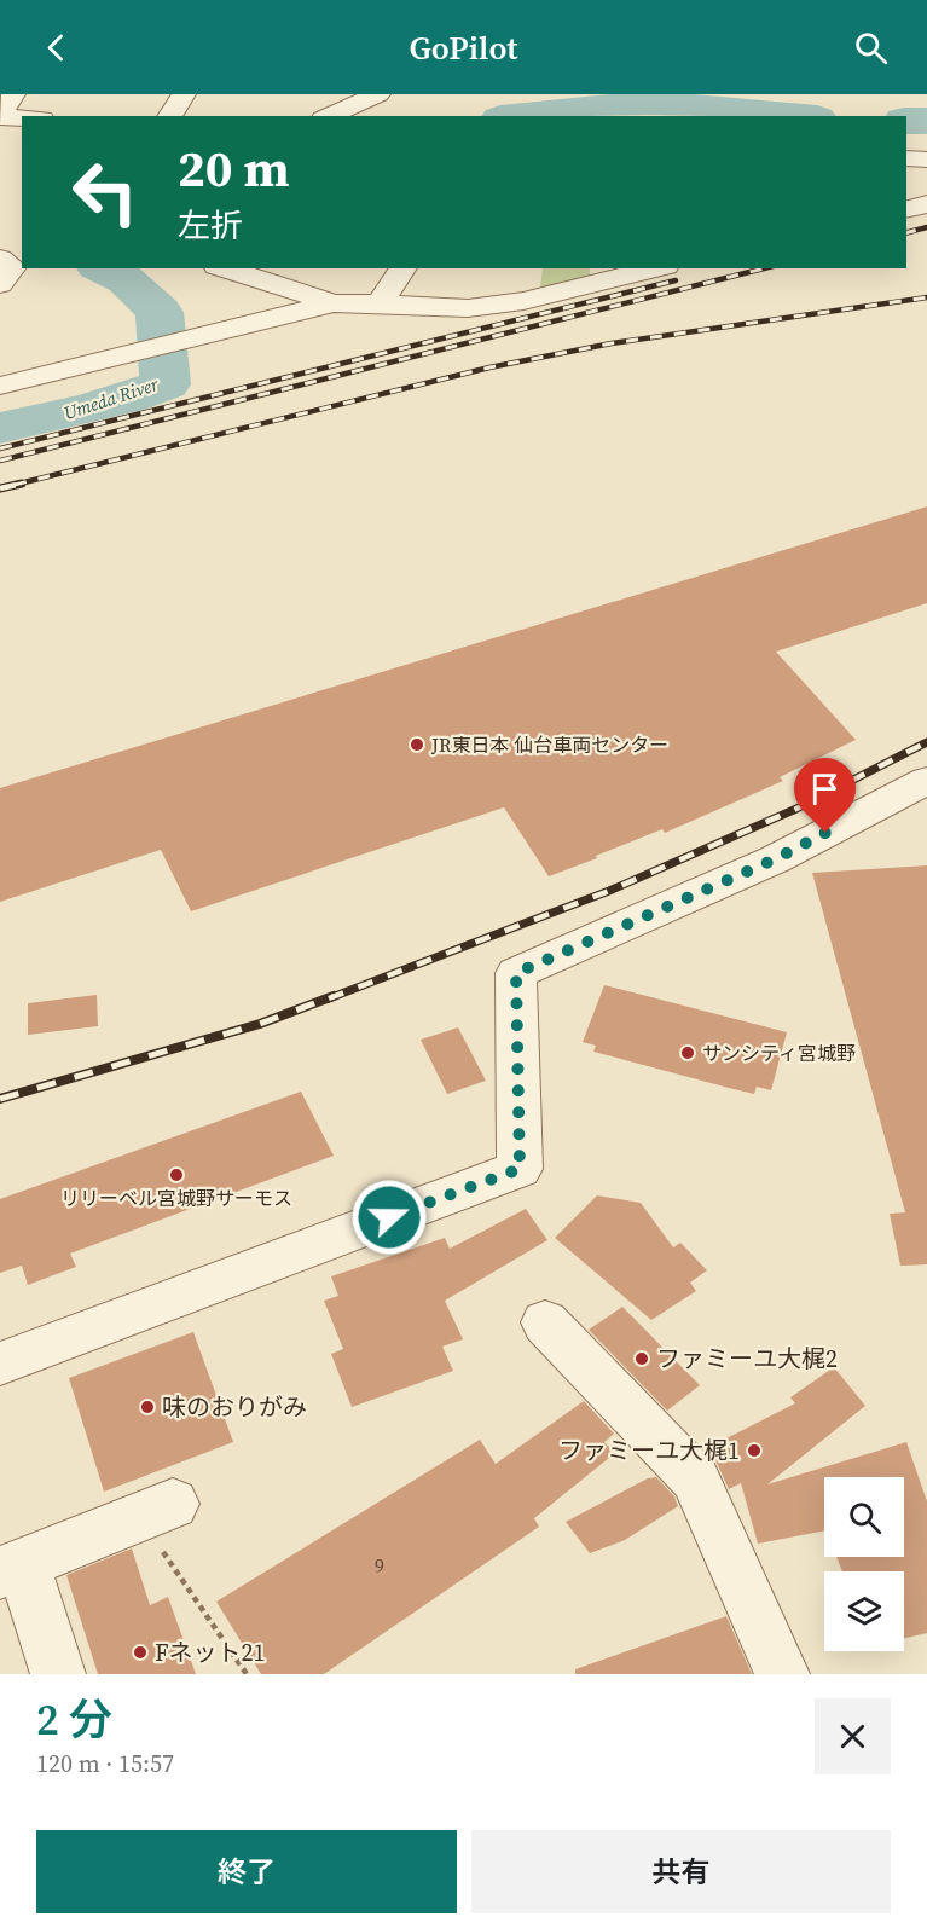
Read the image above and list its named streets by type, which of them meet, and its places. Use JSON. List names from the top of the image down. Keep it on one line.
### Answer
{"water":["Umeda River"],"places":["JR東日本 仙台車両センター","サンシティ宮城野","リリーベル宮城野サーモス","ファミーユ大梶2","味のおりがみ","ファミーユ大梶1","Fネット21"],"house_numbers":["9"],"page":{"header":"GoPilot","turn":["20 m","左折"],"heading":["2 分","120 m · 15:57"],"buttons":["終了","共有"]}}
